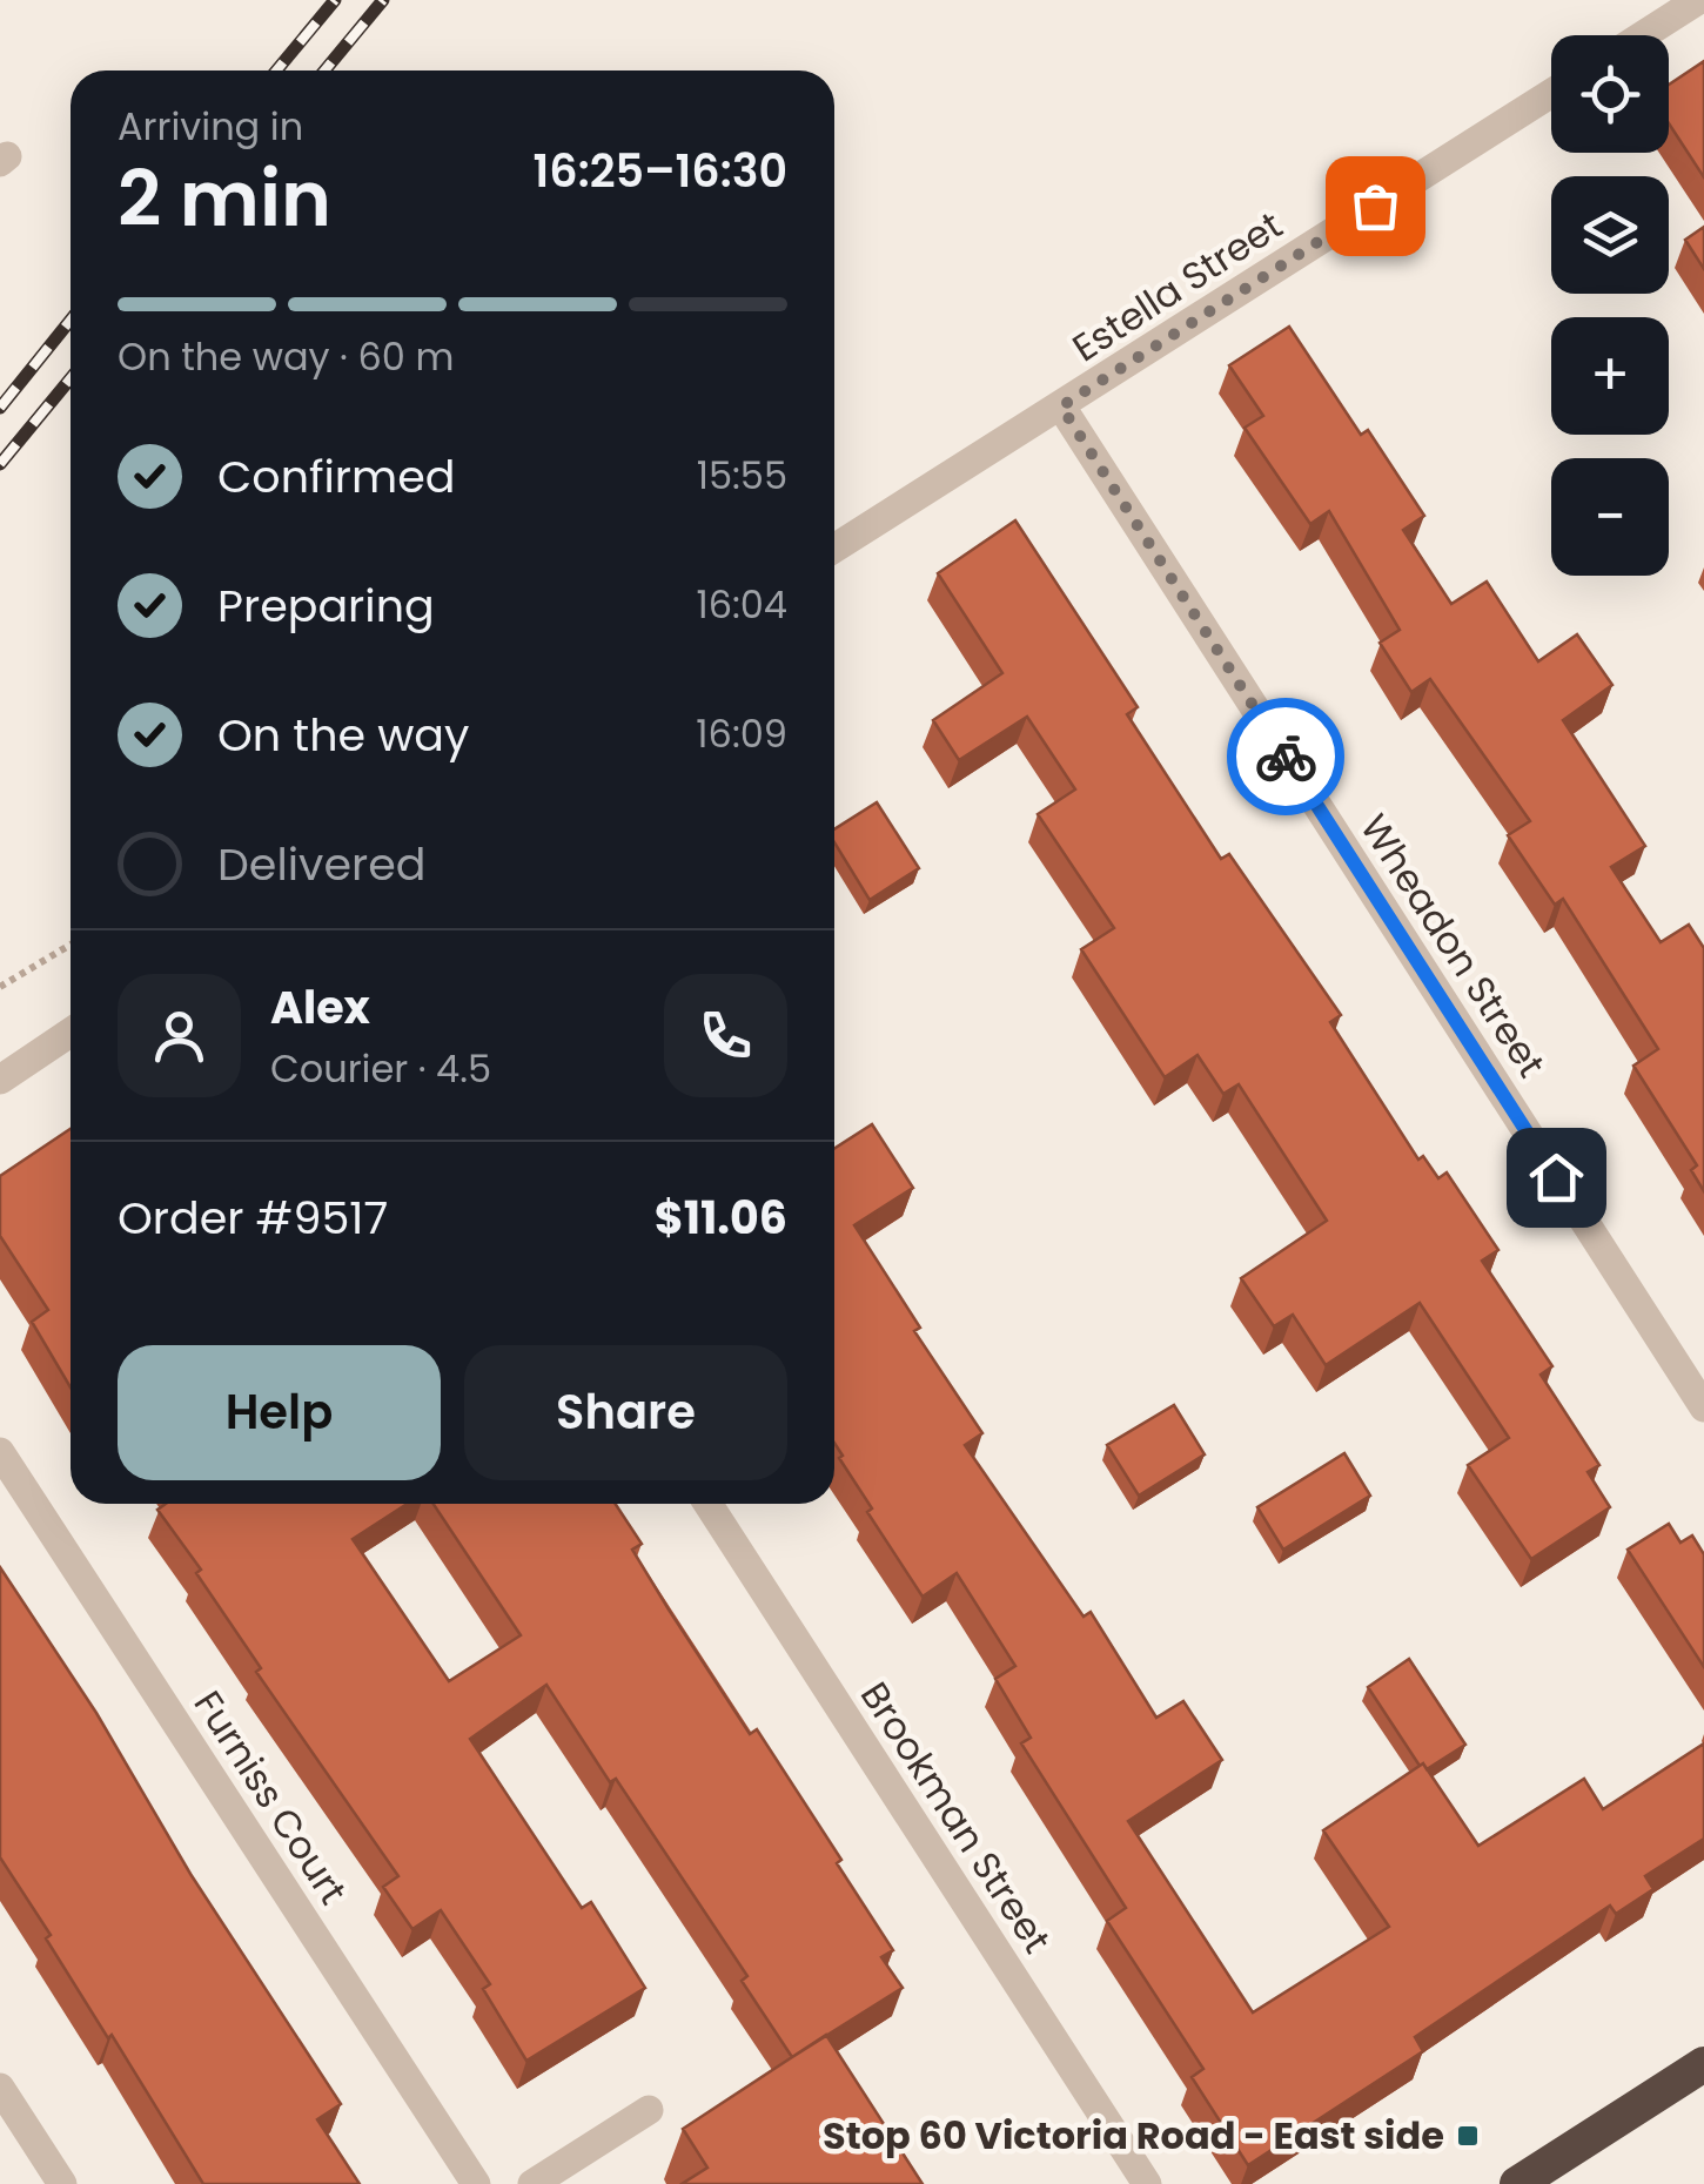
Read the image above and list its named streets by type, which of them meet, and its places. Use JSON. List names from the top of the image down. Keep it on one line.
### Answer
{"streets":{"street":["Estella Street","Wheadon Street","Furniss Court","Brookman Street"]},"crossings":[["Estella Street","Wheadon Street"]],"places":{"transit":["Stop 60 Victoria Road - East side"]},"page":{"map_buttons":["+","−"],"heading":["2 min","Arriving in","16:25–16:30"],"panel":["Alex","Courier · 4.5","Order #9517","$11.06"],"bar":"On the way · 60 m","list":[["Confirmed","15:55"],["Preparing","16:04"],["On the way","16:09"],"Delivered"],"buttons":["Help","Share"]}}
